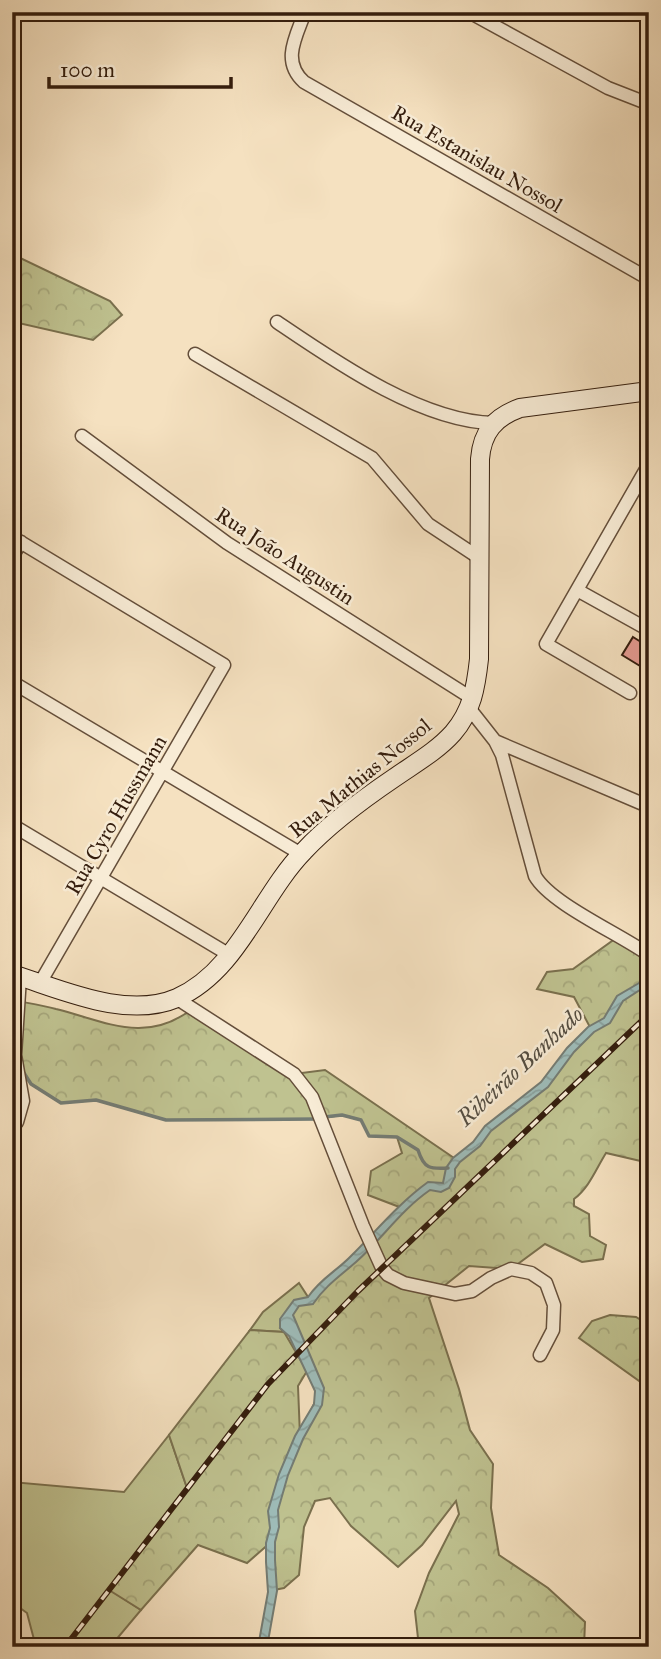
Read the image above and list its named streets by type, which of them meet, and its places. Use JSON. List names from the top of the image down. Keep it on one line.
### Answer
{"streets":{"street":["Rua Estanislau Nossol","Rua João Augustin","Rua Mathias Nossol","Rua Cyro Hussmann"]},"crossings":[["Rua João Augustin","Rua Mathias Nossol"],["Rua Mathias Nossol","Rua Cyro Hussmann"]],"water":["Ribeirão Banhado"],"scale_bar":"100 m"}
